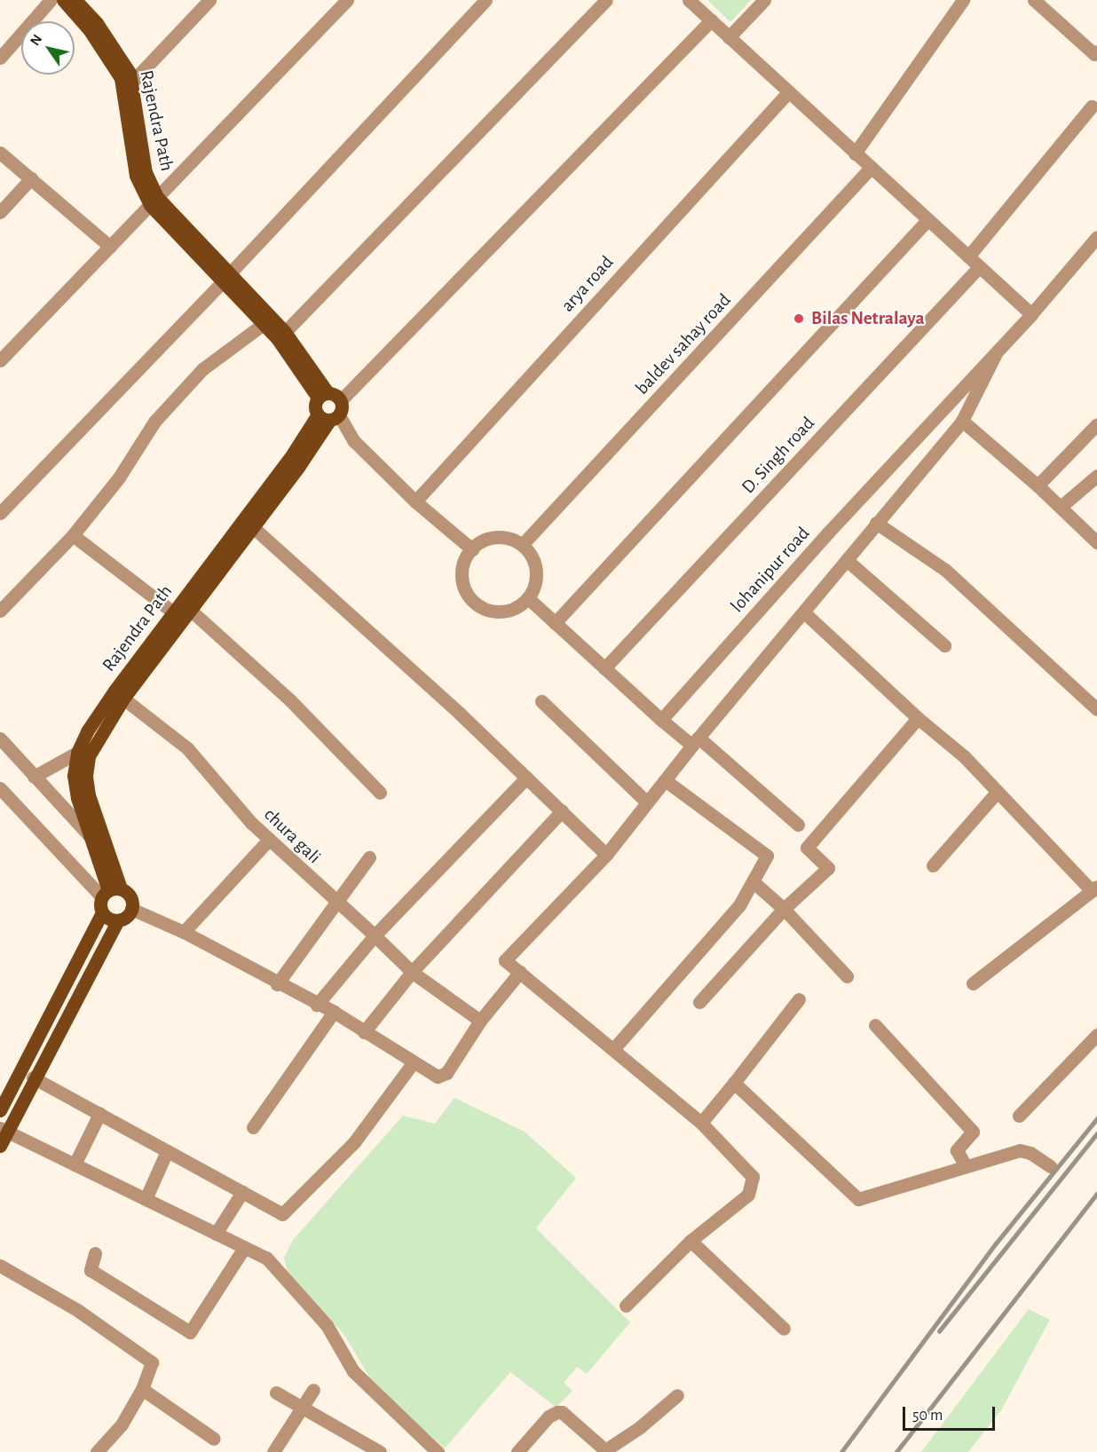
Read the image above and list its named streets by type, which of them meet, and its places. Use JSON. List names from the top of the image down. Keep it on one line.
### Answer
{"streets":{"main road":["Rajendra Path"],"street":["arya road","baldev sahay road","D. Singh road","lohanipur road","chura gali"]},"crossings":[["Rajendra Path","chura gali"]],"places":["Bilas Netralaya"],"scale_bar":"50 m","north":"top left"}
